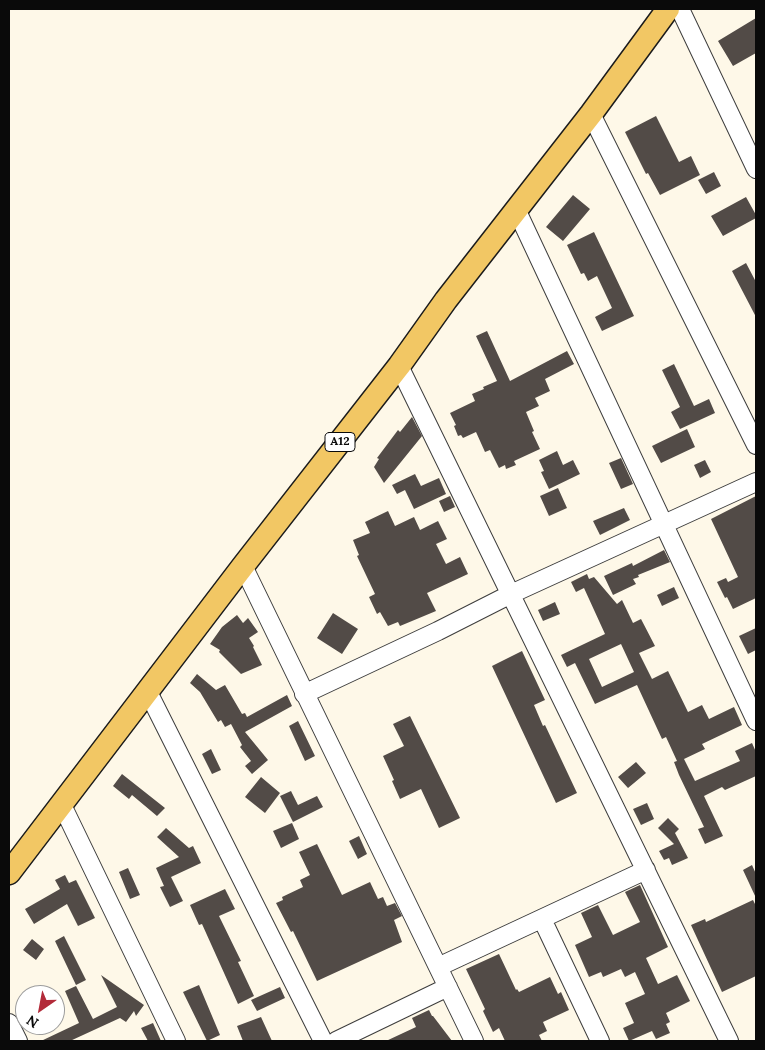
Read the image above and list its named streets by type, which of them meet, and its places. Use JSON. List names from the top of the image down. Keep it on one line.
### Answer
{"streets":{"main road":["A12"]},"north":"bottom left"}
